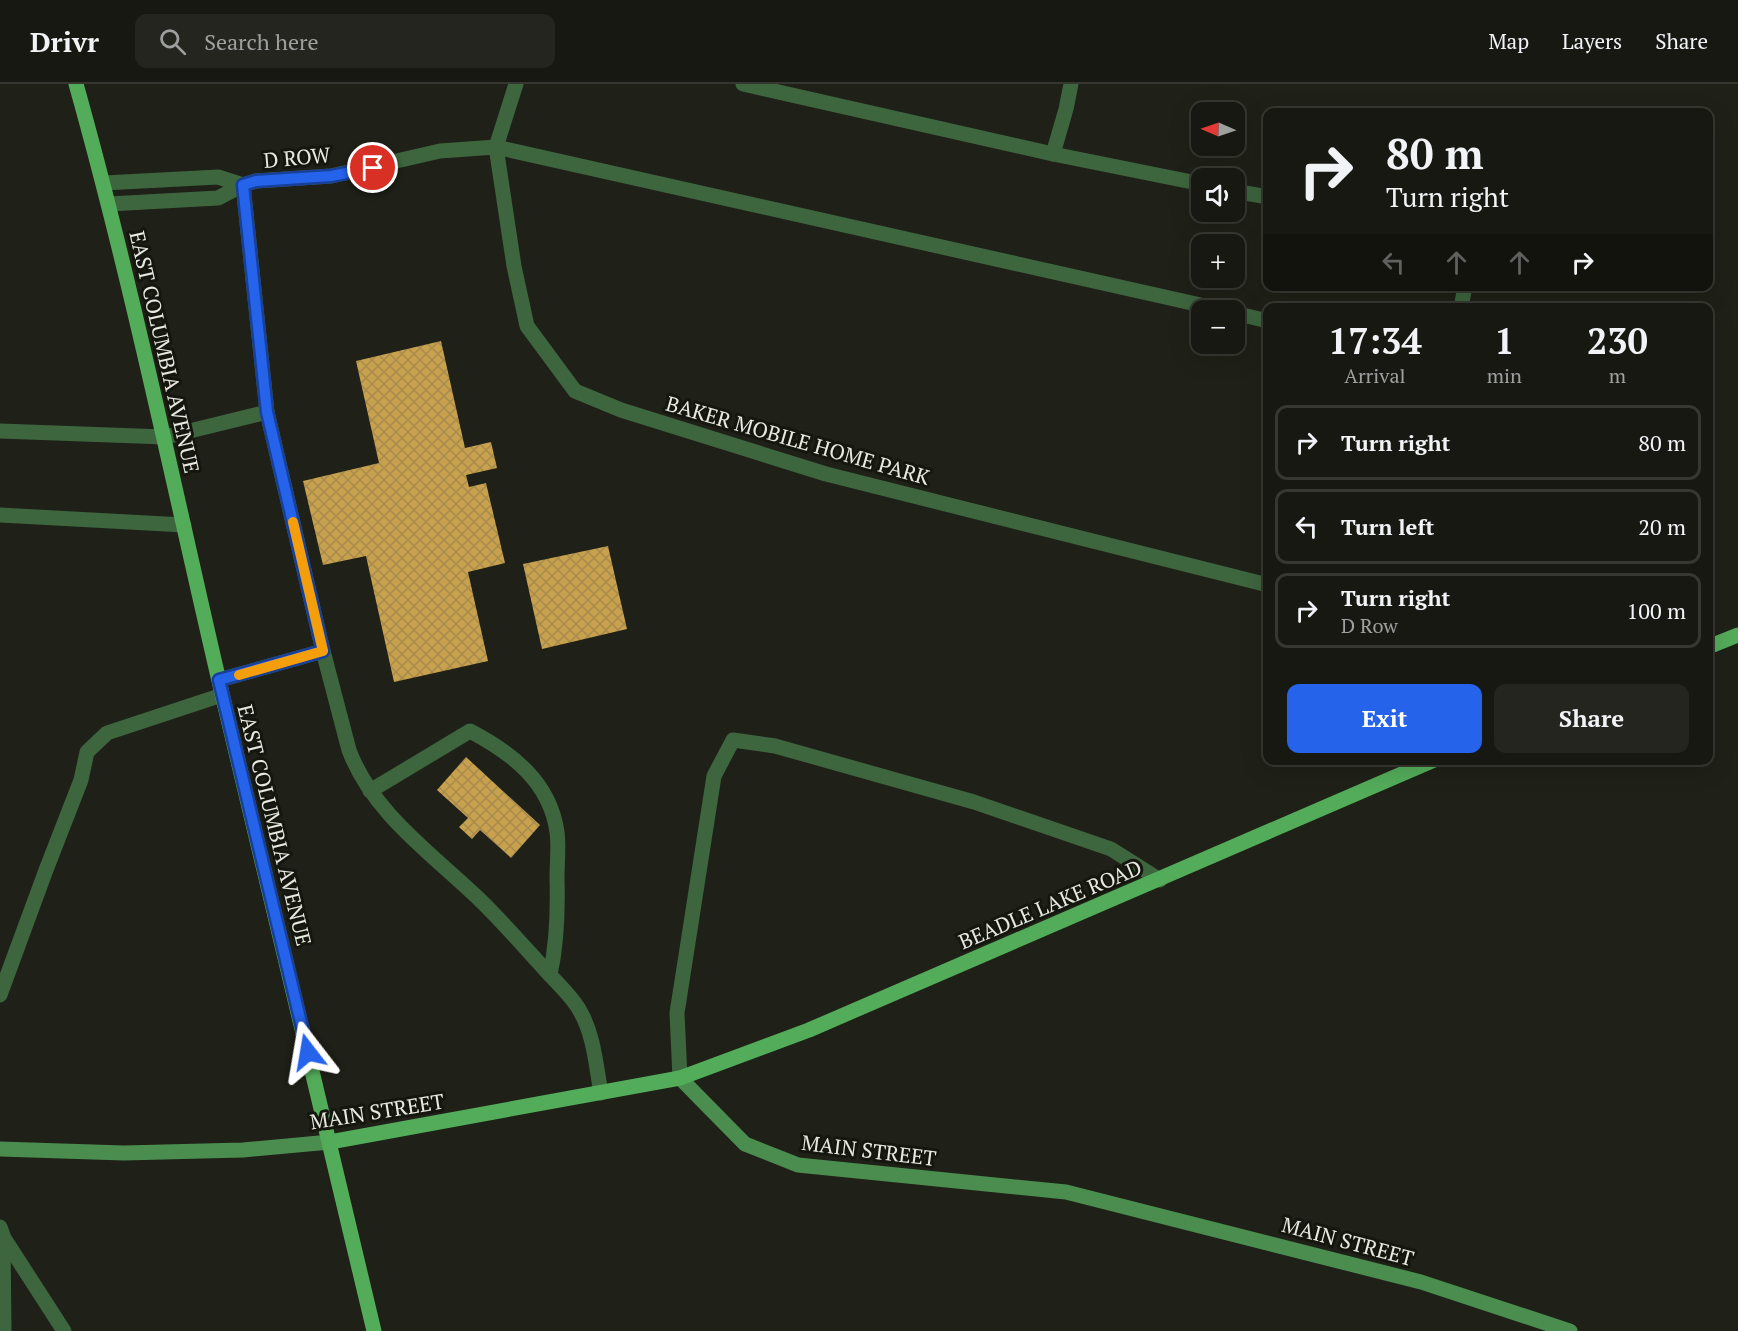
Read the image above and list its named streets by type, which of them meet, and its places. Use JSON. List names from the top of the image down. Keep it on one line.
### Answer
{"streets":{"main road":["EAST COLUMBIA AVENUE","BEADLE LAKE ROAD","MAIN STREET"],"street":["D ROW","BAKER MOBILE HOME PARK"]},"crossings":[["D ROW","EAST COLUMBIA AVENUE"],["D ROW","BAKER MOBILE HOME PARK"],["EAST COLUMBIA AVENUE","MAIN STREET"],["BEADLE LAKE ROAD","MAIN STREET"]],"north":"left","page":{"header":"Drivr","search":"Search here","nav":["Map","Layers","Share"],"map_buttons":["+","−"],"turn":["80 m","Turn right"],"eta":["17:34","Arrival","1","min","230","m"],"list":[{"name":"Turn right","value":"80 m"},{"name":"Turn left","value":"20 m"},{"name":"Turn right","note":"D Row","value":"100 m"}],"buttons":["Exit","Share"]}}
